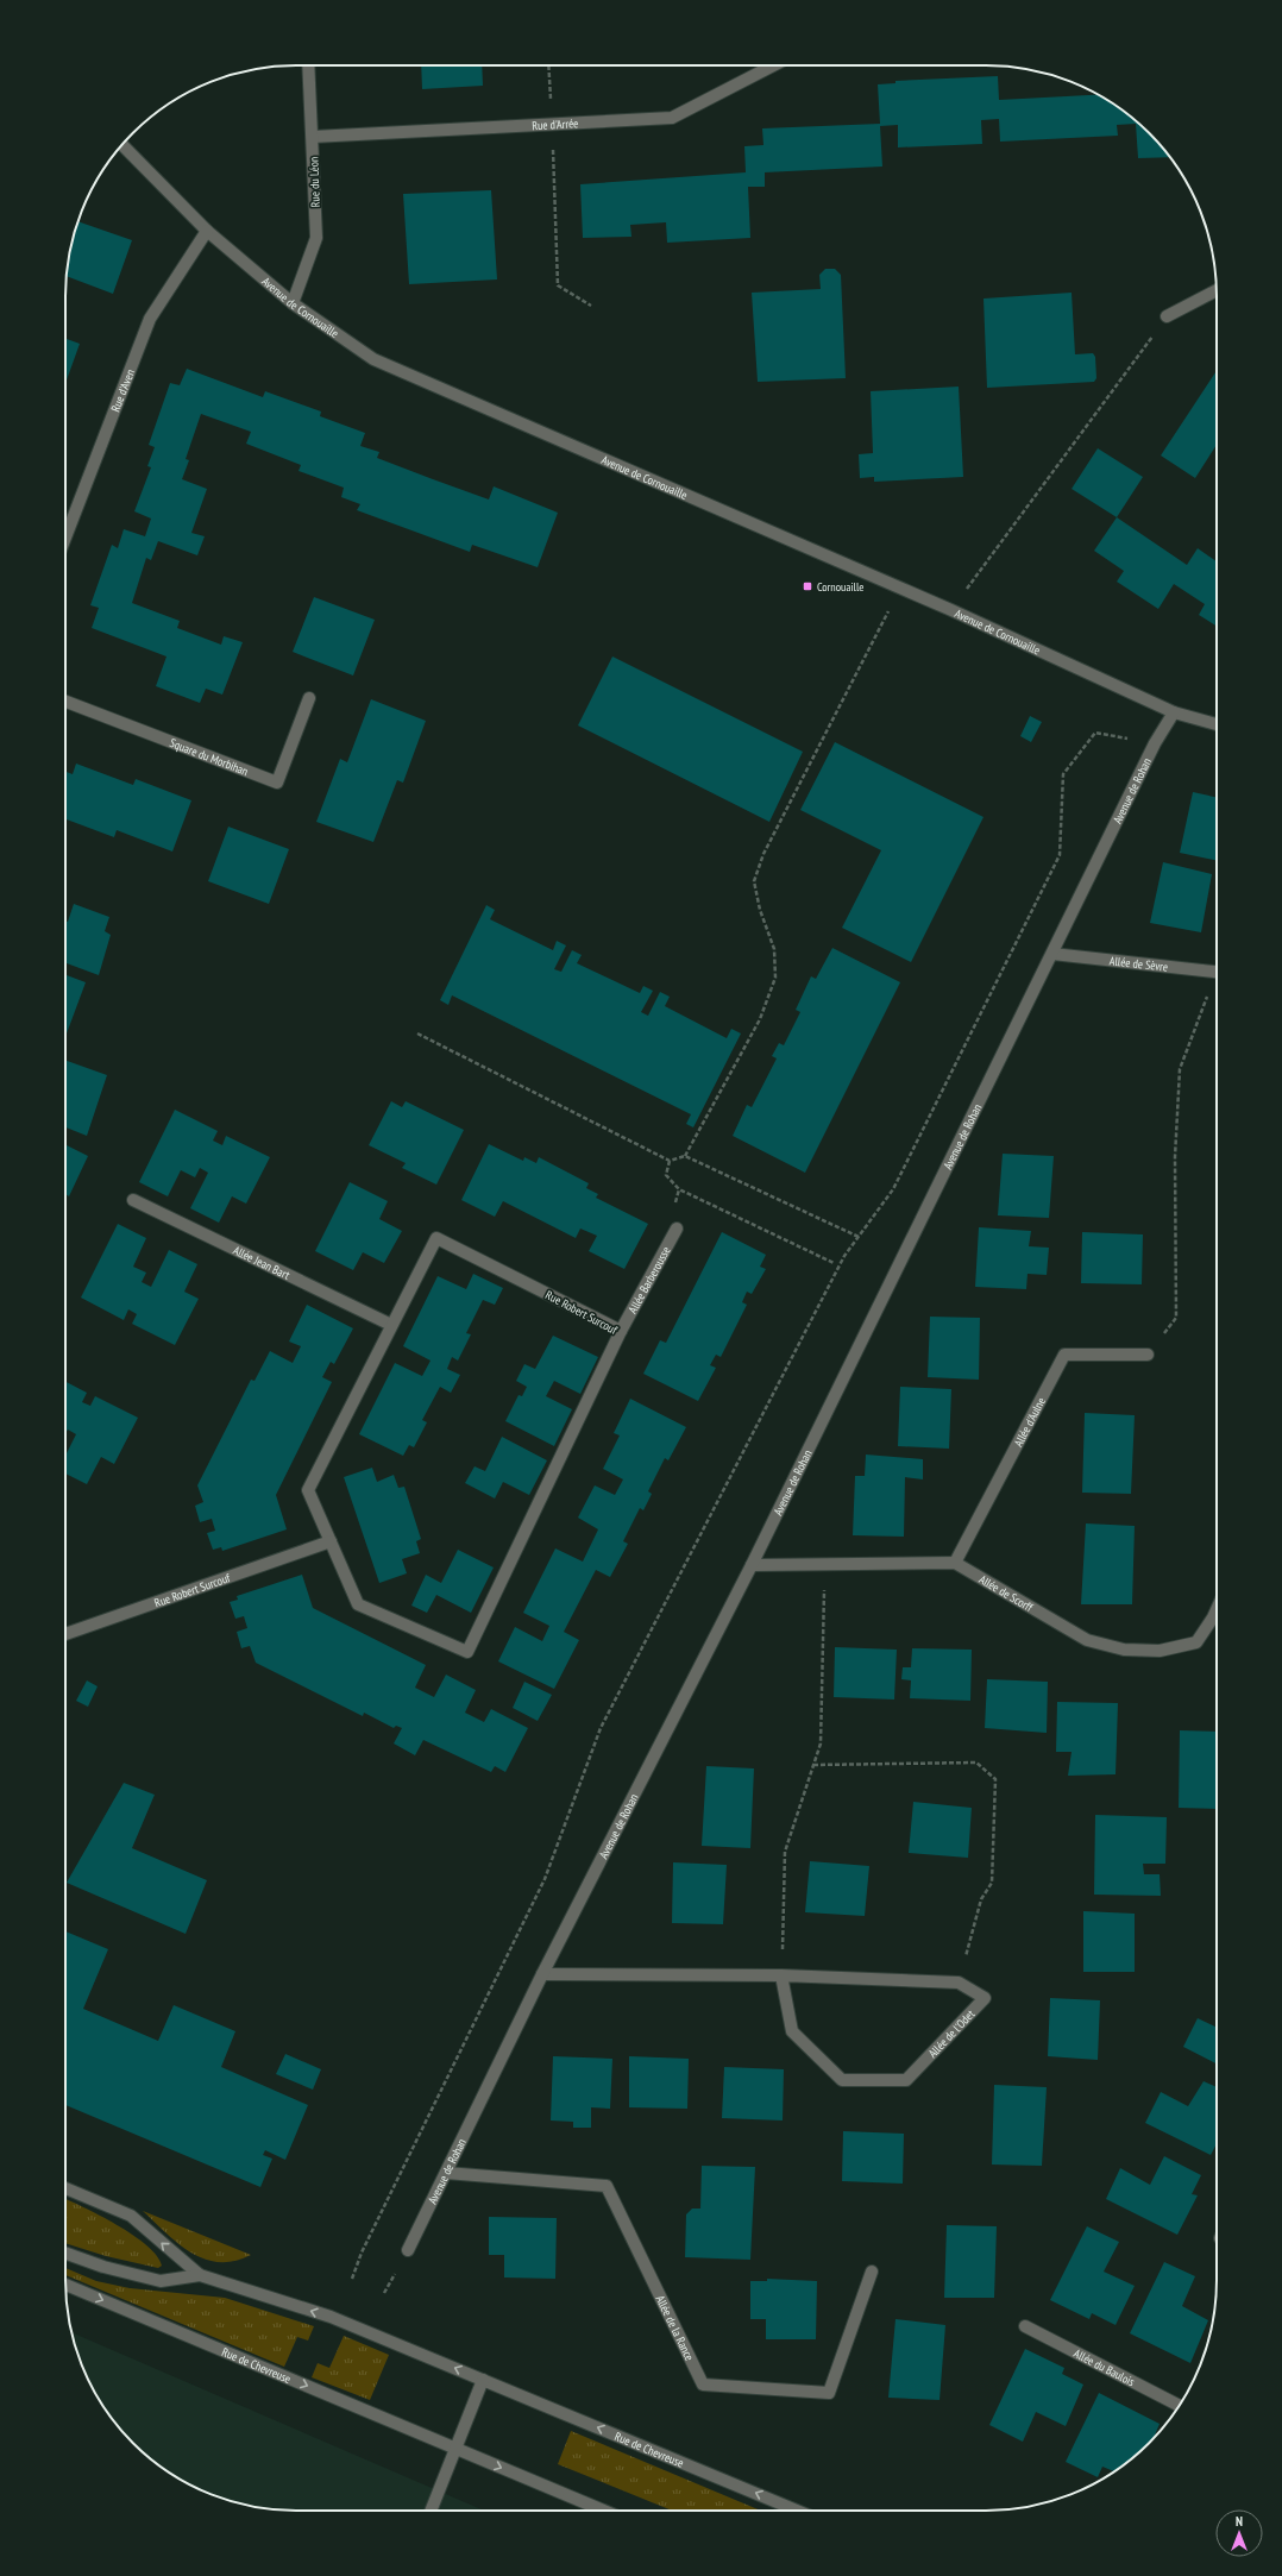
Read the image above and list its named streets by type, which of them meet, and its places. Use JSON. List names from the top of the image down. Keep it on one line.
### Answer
{"streets":{"street":["Rue d'Arrée","Rue du Léon","Avenue de Cornouaille","Rue d'Aven","Square du Morbihan","Avenue de Rohan","Allée de Sèvre","Allée Jean Bart","Allée Barberousse","Rue Robert Surcouf","Allée d'Aulne","Allée de Scorff","Allée de l'Odet","Allée de la Rance","Rue de Chevreuse","Allée du Baulois"]},"crossings":[["Rue d'Arrée","Rue du Léon"],["Rue du Léon","Avenue de Cornouaille"],["Avenue de Cornouaille","Rue d'Aven"],["Avenue de Cornouaille","Avenue de Rohan"],["Avenue de Rohan","Allée de Sèvre"],["Avenue de Rohan","Allée de l'Odet"],["Avenue de Rohan","Allée de la Rance"],["Allée Jean Bart","Rue Robert Surcouf"],["Allée Barberousse","Rue Robert Surcouf"],["Allée d'Aulne","Allée de Scorff"]],"places":{"transit":["Cornouaille"]},"north":"top"}
